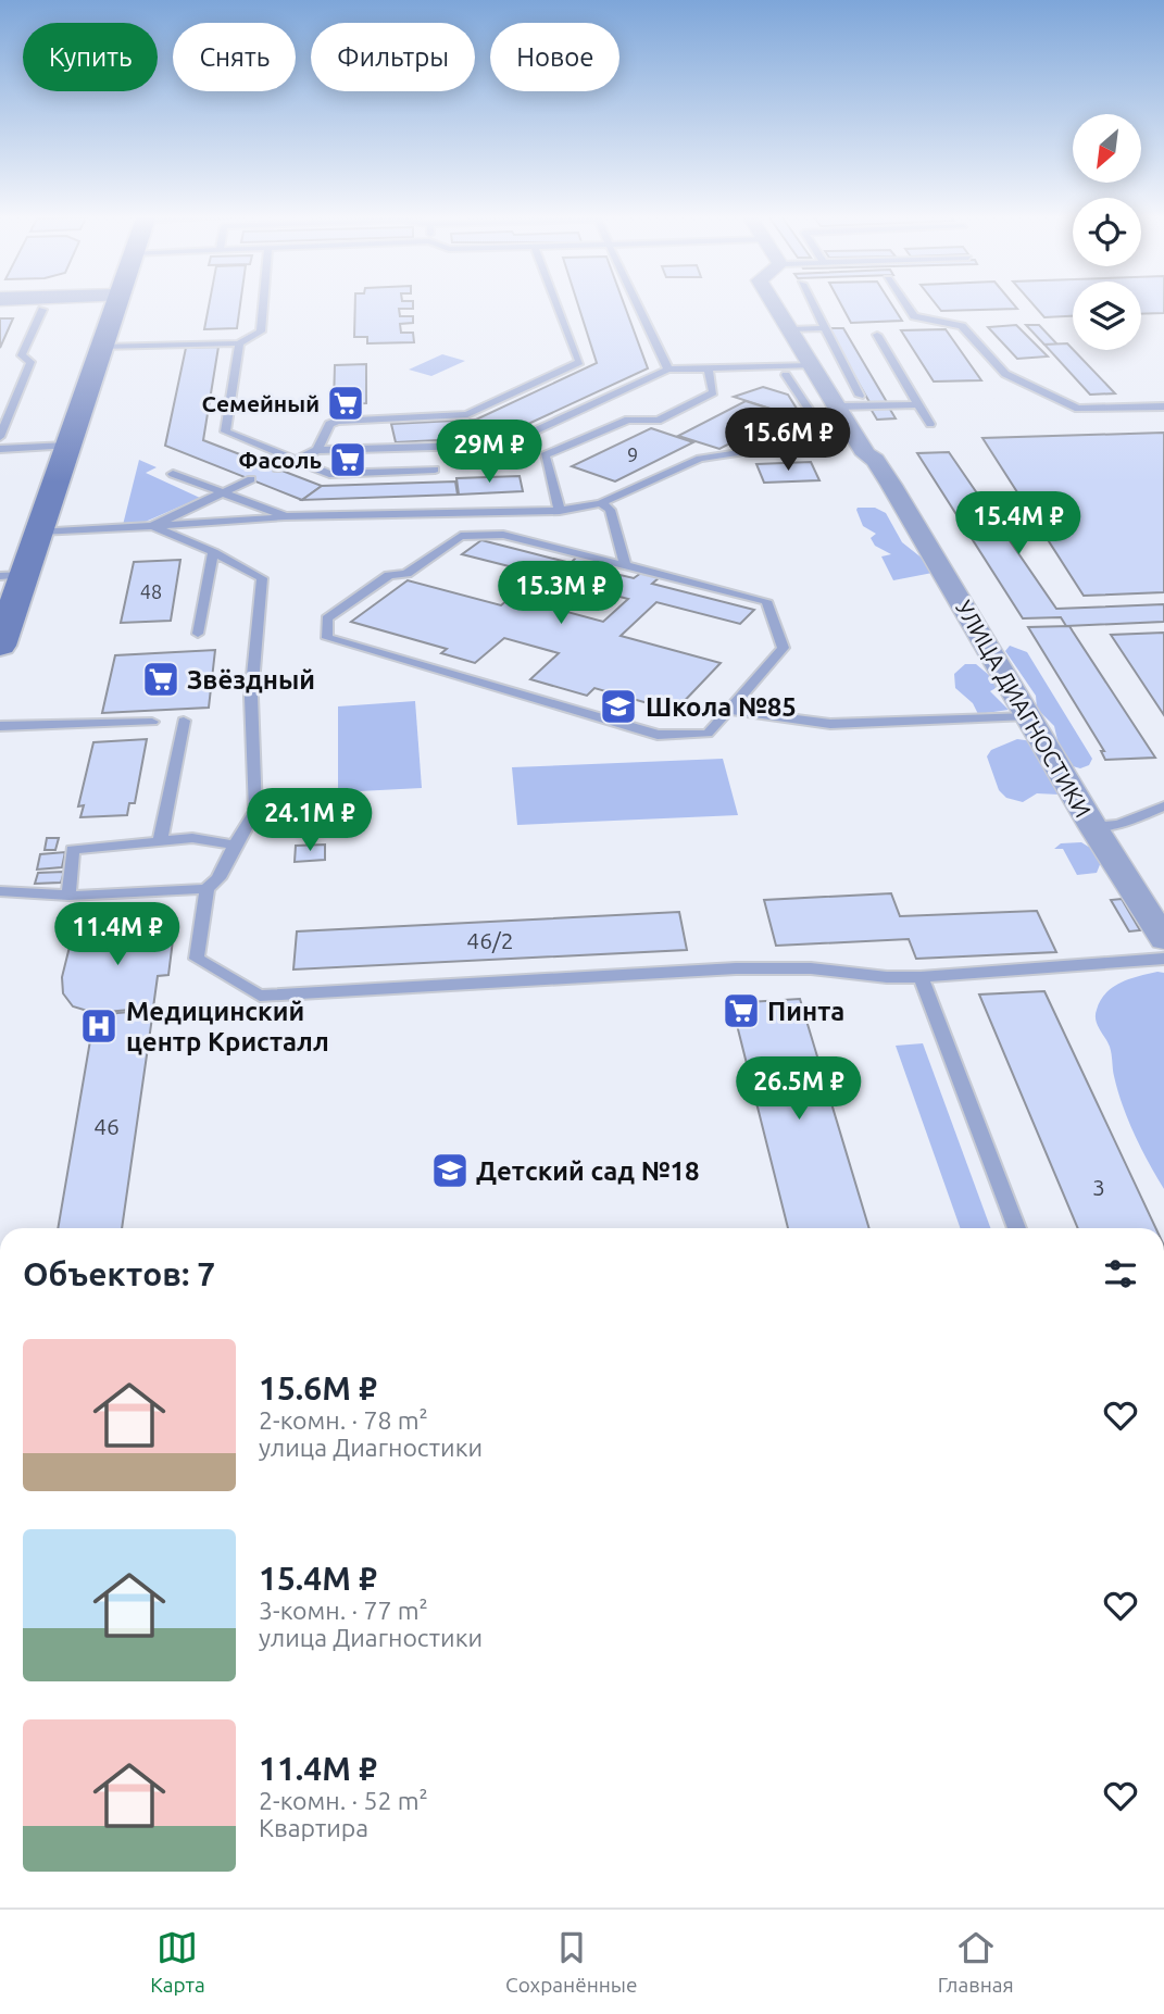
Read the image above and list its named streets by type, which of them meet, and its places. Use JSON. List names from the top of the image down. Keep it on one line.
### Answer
{"streets":{"street":["УЛИЦА ДИАГНОСТИКИ"]},"places":{"supermarket":["Семейный","Фасоль","Звёздный","Пинта"],"school or university":["Школа №85","Детский сад №18"],"hospital":["Медицинский центр Кристалл"]},"house_numbers":["9","48","46/2","46","3"],"north":"bottom left","page":{"chip":["Купить","Снять","Фильтры","Новое"],"price":["15.6M ₽","29M ₽","15.4M ₽","15.3M ₽","24.1M ₽","11.4M ₽","26.5M ₽"],"heading":"Объектов: 7","list":[{"name":"15.6M ₽","note":"2-комн. · 78 m² · улица Диагностики"},{"name":"15.4M ₽","note":"3-комн. · 77 m² · улица Диагностики"},{"name":"11.4M ₽","note":"2-комн. · 52 m² · Квартира"}],"tabs":["Карта","Сохранённые","Главная"]}}
